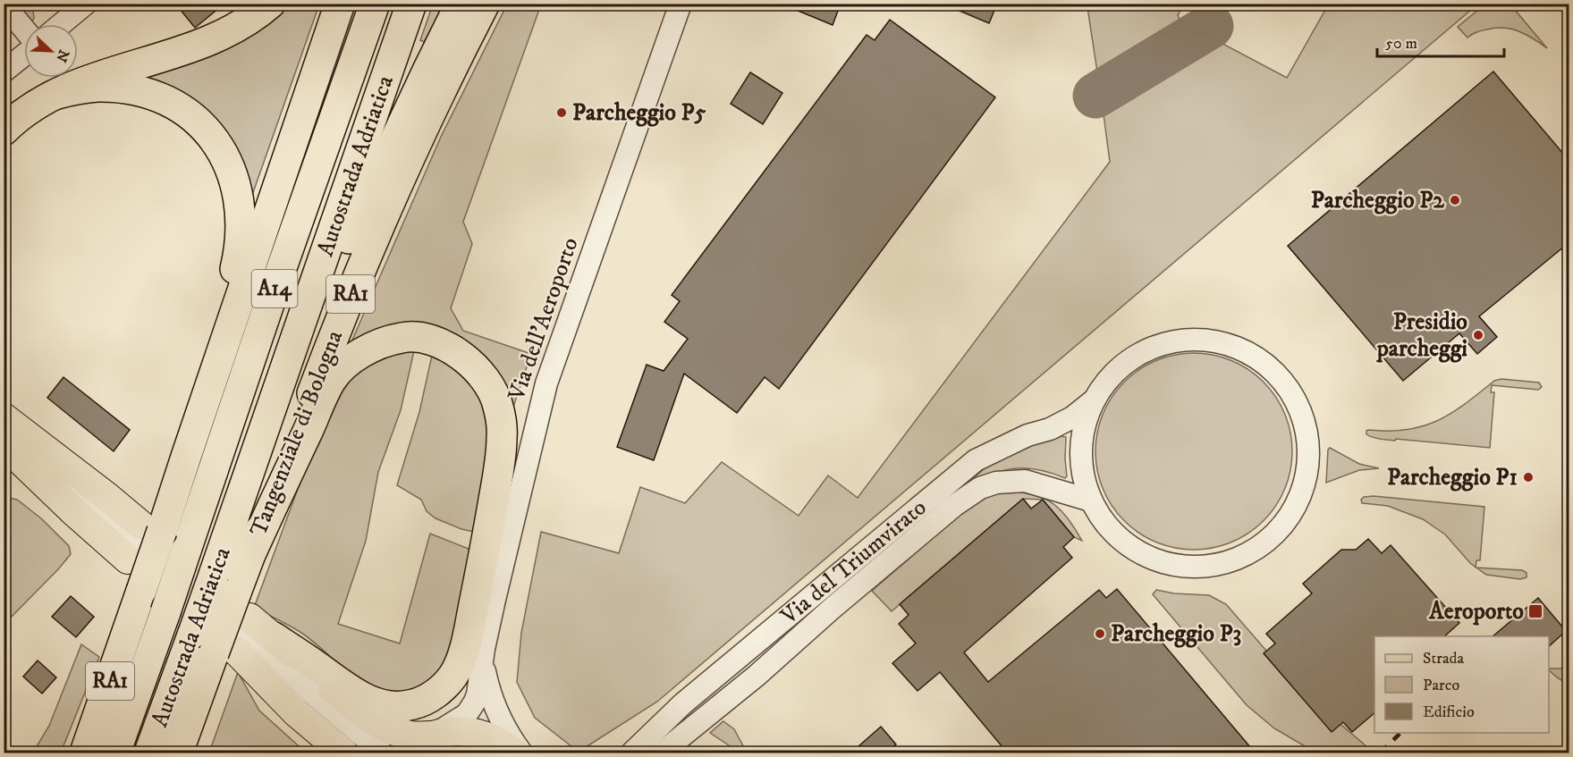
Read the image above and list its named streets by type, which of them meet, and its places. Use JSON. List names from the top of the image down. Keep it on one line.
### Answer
{"streets":{"highway":["Autostrada Adriatica","A14","RA1","Tangenziale di Bologna"],"street":["Via dell'Aeroporto","Via del Triumvirato"]},"crossings":[["Autostrada Adriatica","A14"],["Autostrada Adriatica","Tangenziale di Bologna"]],"places":{"other":["Parcheggio P5","Parcheggio P2","Presidio parcheggi","Parcheggio P1","Parcheggio P3"],"transit":["Aeroporto"]},"legend":["Strada","Parco","Edificio"],"scale_bar":"50 m","north":"bottom right"}
